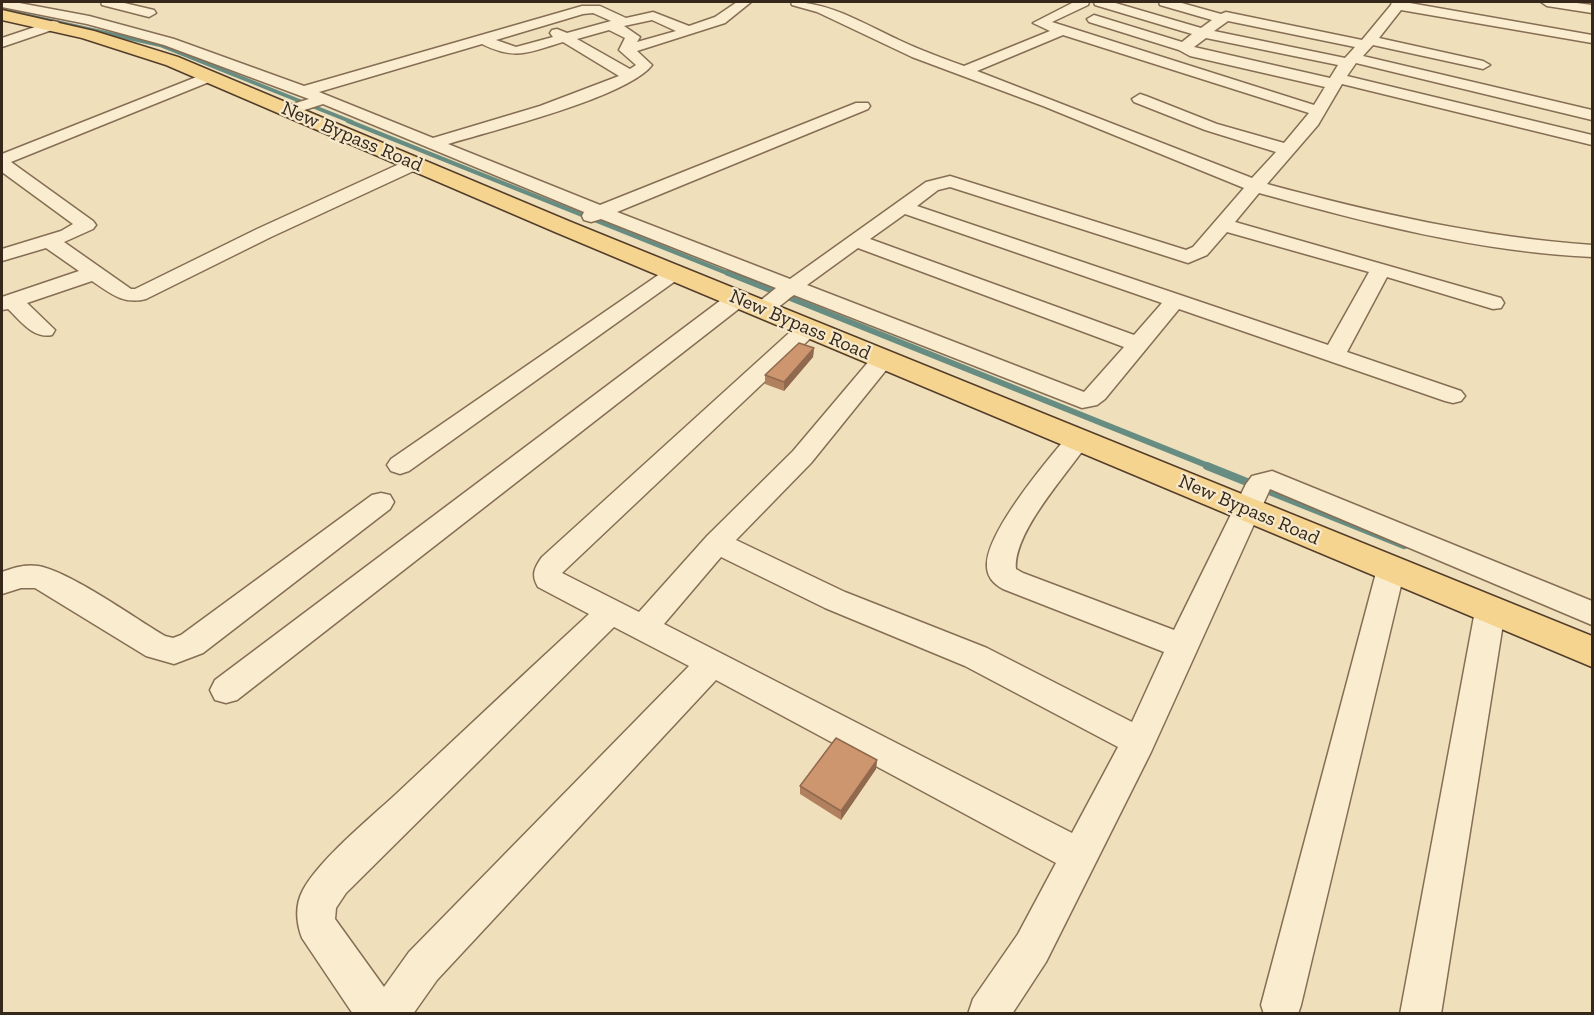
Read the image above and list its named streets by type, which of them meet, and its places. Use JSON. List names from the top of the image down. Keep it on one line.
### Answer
{"streets":{"main road":["New Bypass Road"]}}
